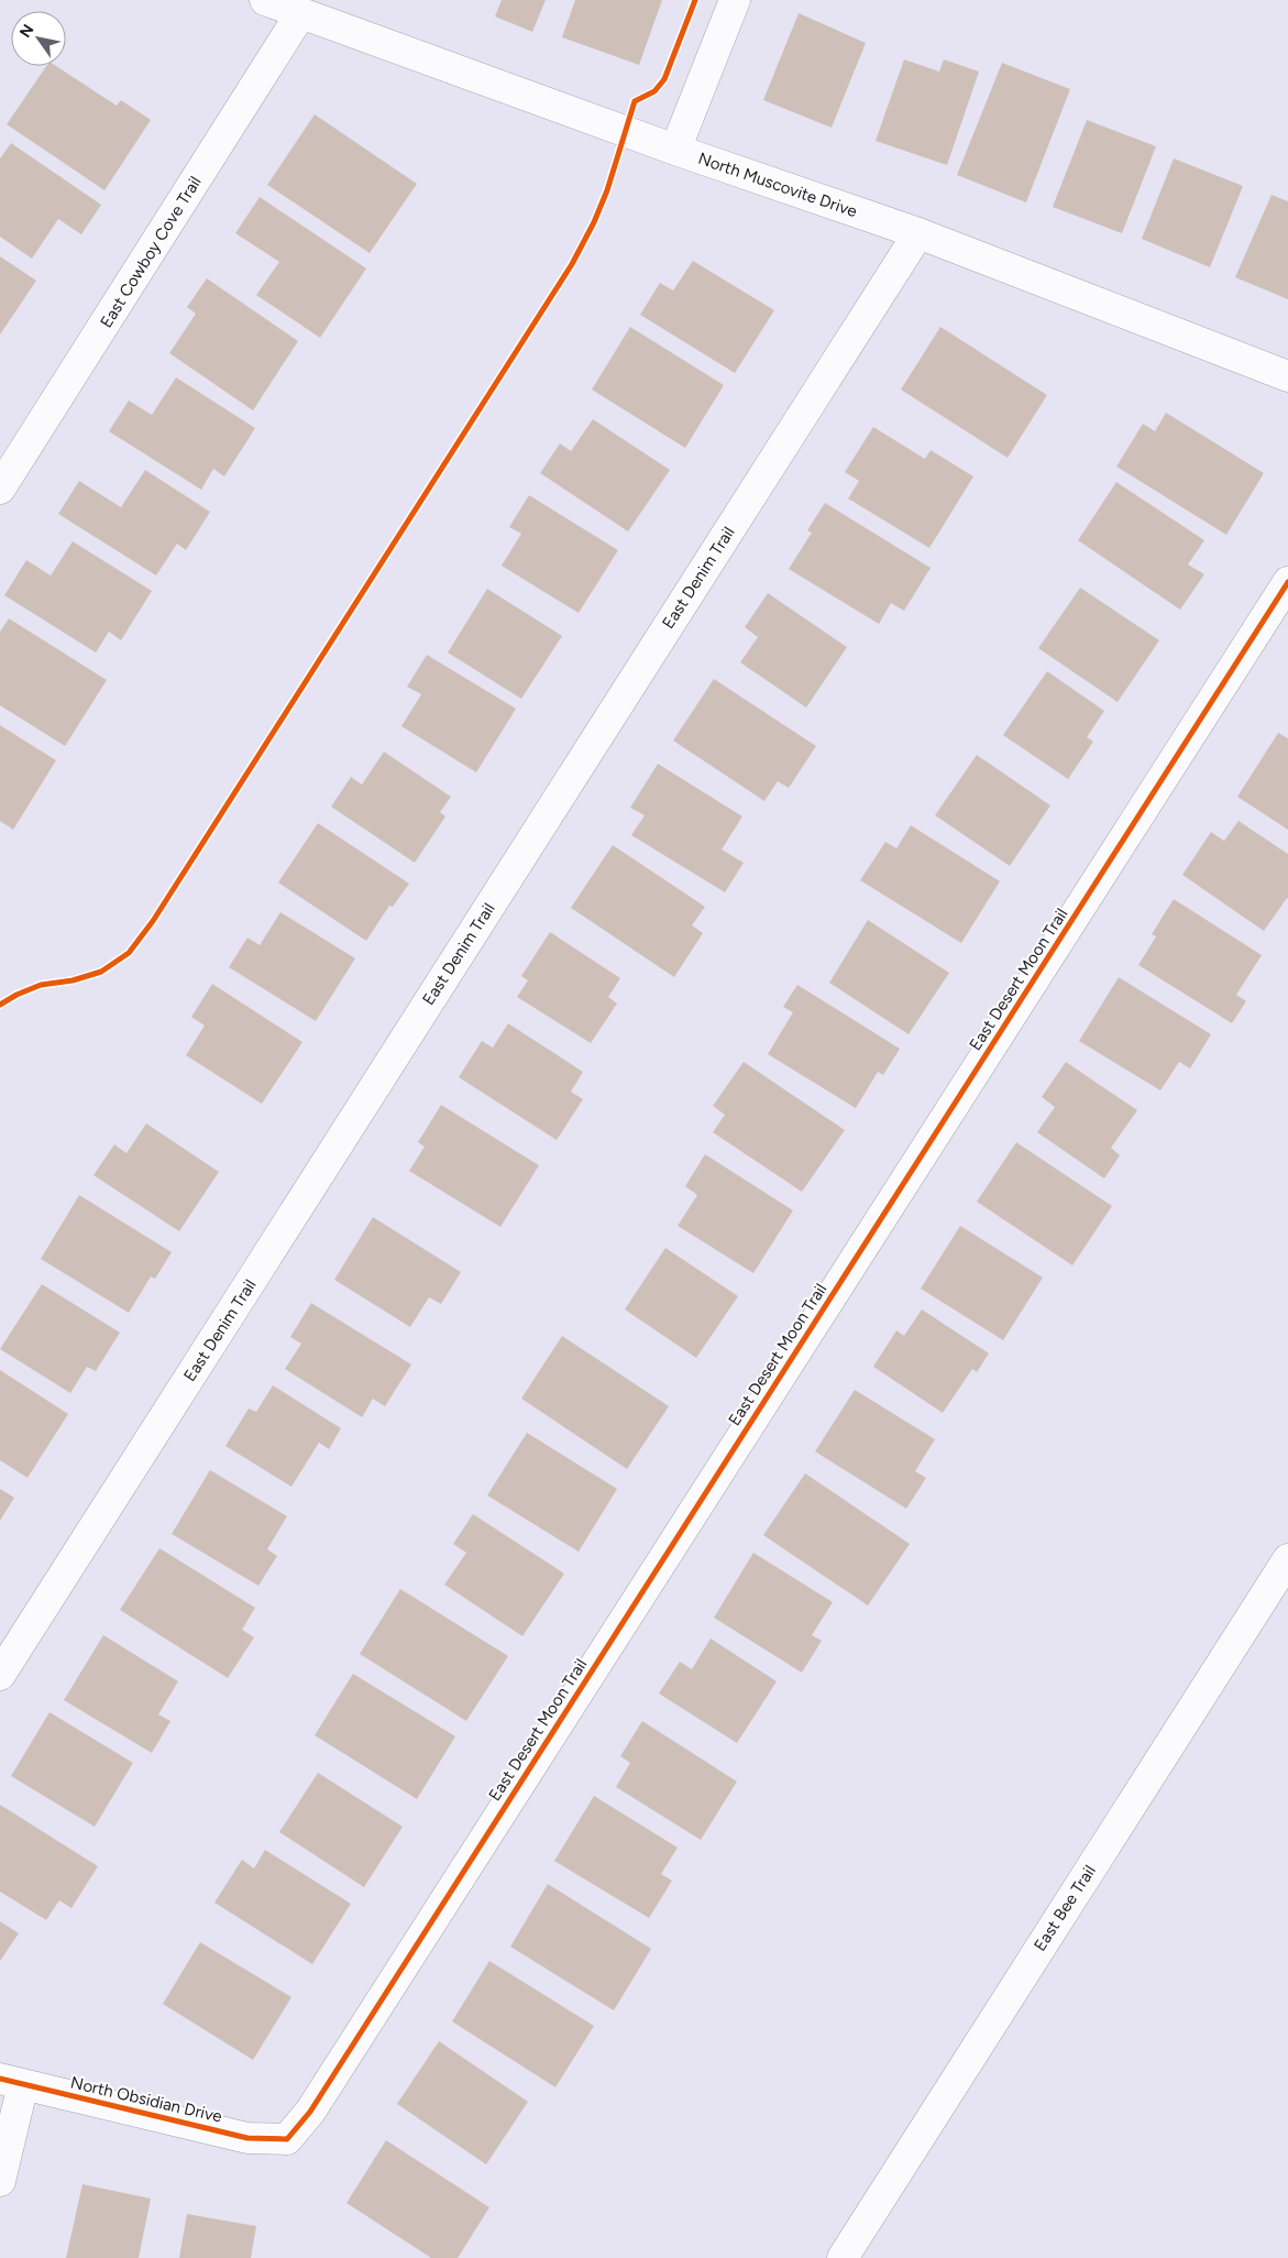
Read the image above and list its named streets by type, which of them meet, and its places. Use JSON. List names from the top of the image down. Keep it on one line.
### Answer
{"streets":{"street":["North Muscovite Drive","East Cowboy Cove Trail","East Denim Trail","East Desert Moon Trail","East Bee Trail","North Obsidian Drive"]},"crossings":[["North Muscovite Drive","East Cowboy Cove Trail"],["North Muscovite Drive","East Denim Trail"],["East Desert Moon Trail","North Obsidian Drive"]],"north":"top left"}
